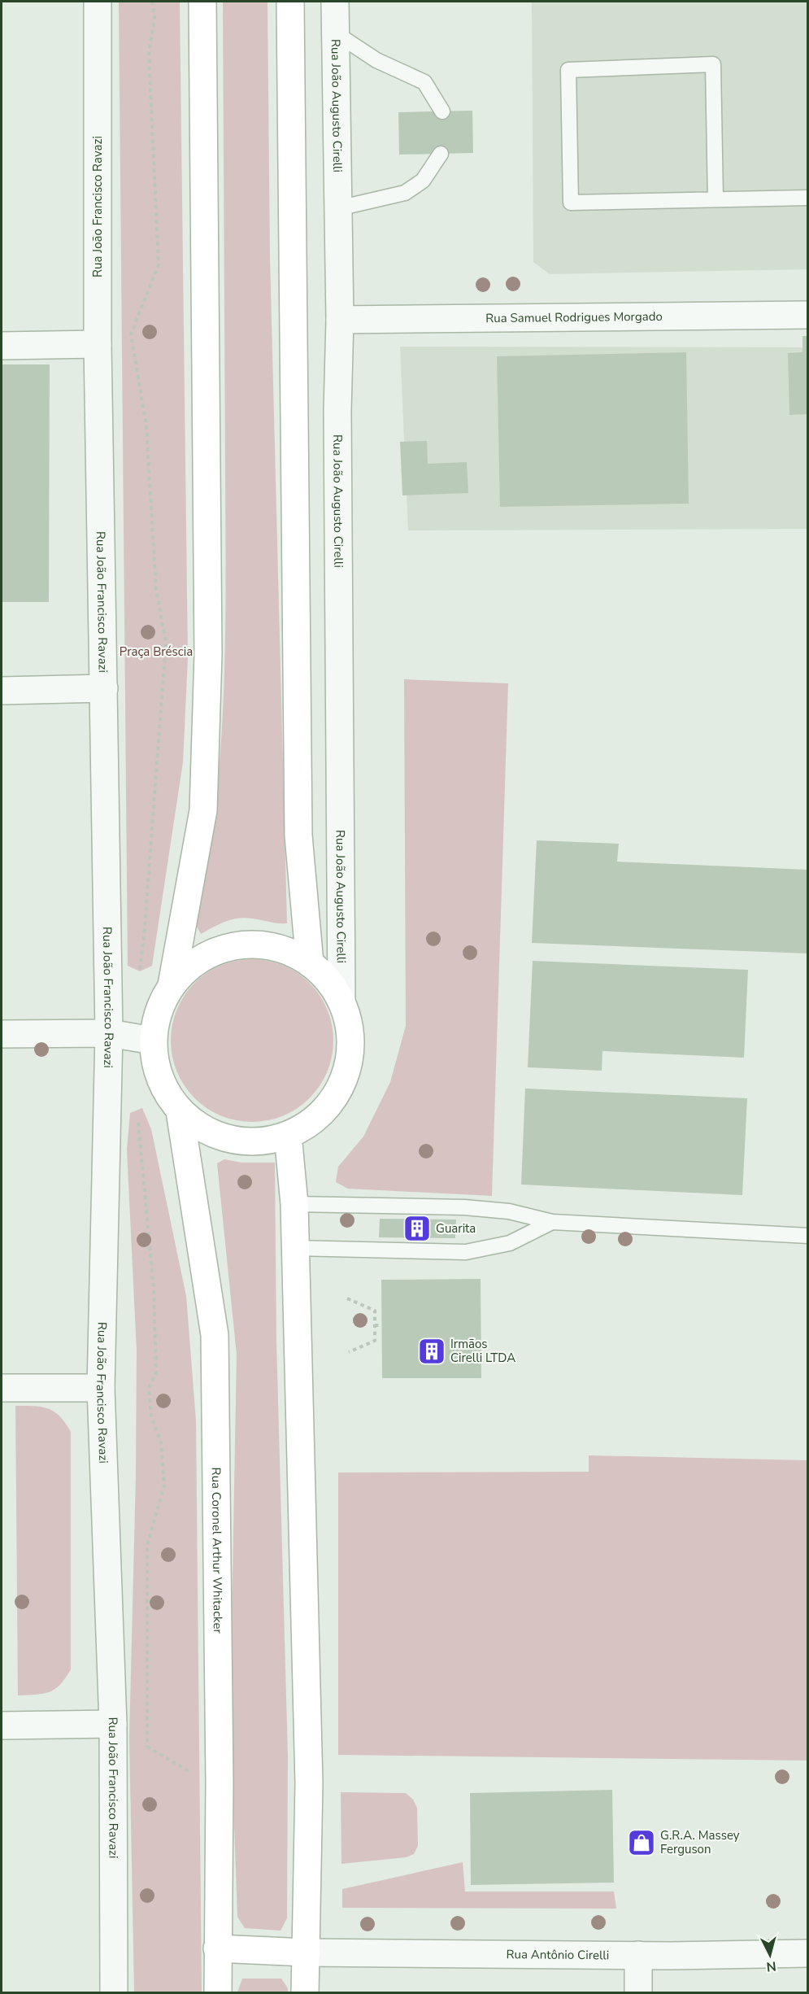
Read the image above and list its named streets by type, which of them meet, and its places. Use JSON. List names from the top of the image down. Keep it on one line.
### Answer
{"streets":{"main road":["Rua Coronel Arthur Whitacker"],"street":["Rua João Augusto Cirelli","Rua João Francisco Ravazi","Rua Samuel Rodrigues Morgado","Rua Antônio Cirelli"]},"crossings":[["Rua João Augusto Cirelli","Rua Samuel Rodrigues Morgado"]],"parks":["Praça Bréscia"],"places":{"building":["Guarita","Irmãos Cirelli LTDA"],"shop":["G.R.A. Massey Ferguson"]},"north":"bottom"}
